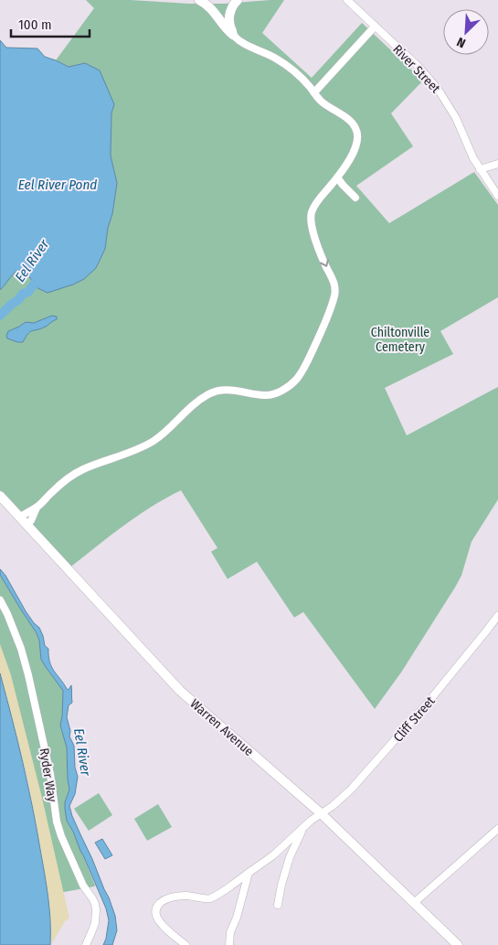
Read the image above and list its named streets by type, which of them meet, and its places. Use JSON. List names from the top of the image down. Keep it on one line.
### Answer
{"streets":{"main road":["Warren Avenue"],"street":["River Street","Cliff Street","Ryder Way"]},"crossings":[["Cliff Street","Warren Avenue"]],"water":["Eel River Pond","Eel River"],"parks":["Chiltonville Cemetery"],"scale_bar":"100 m","north":"bottom left"}
